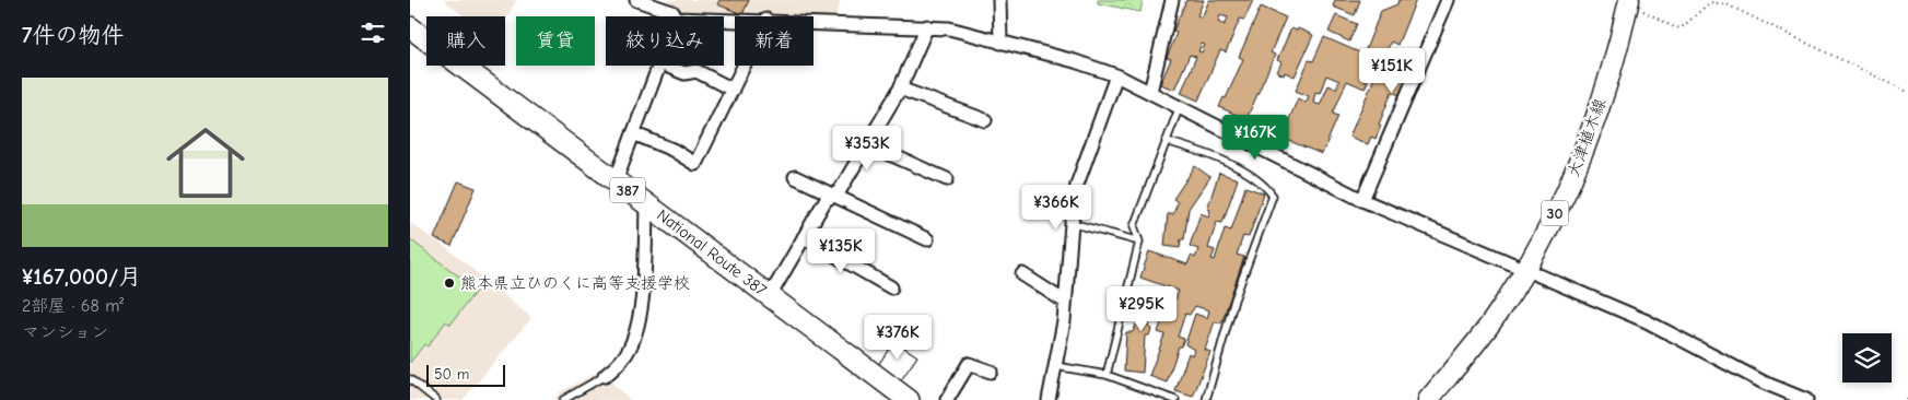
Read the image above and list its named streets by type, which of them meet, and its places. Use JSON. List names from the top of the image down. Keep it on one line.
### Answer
{"streets":{"highway":["387","National Route 387"],"main road":["大津植木線","30"]},"places":["熊本県立ひのくに高等支援学校"],"scale_bar":"50 m","page":{"heading":"7件の物件","chip":["購入","賃貸","絞り込み","新着"],"price":["¥151K","¥167K","¥353K","¥366K","¥135K","¥295K","¥376K"],"list":[{"name":"¥167,000/月","note":"2部屋 · 68 m² · マンション"}],"scale":"50 m"}}
